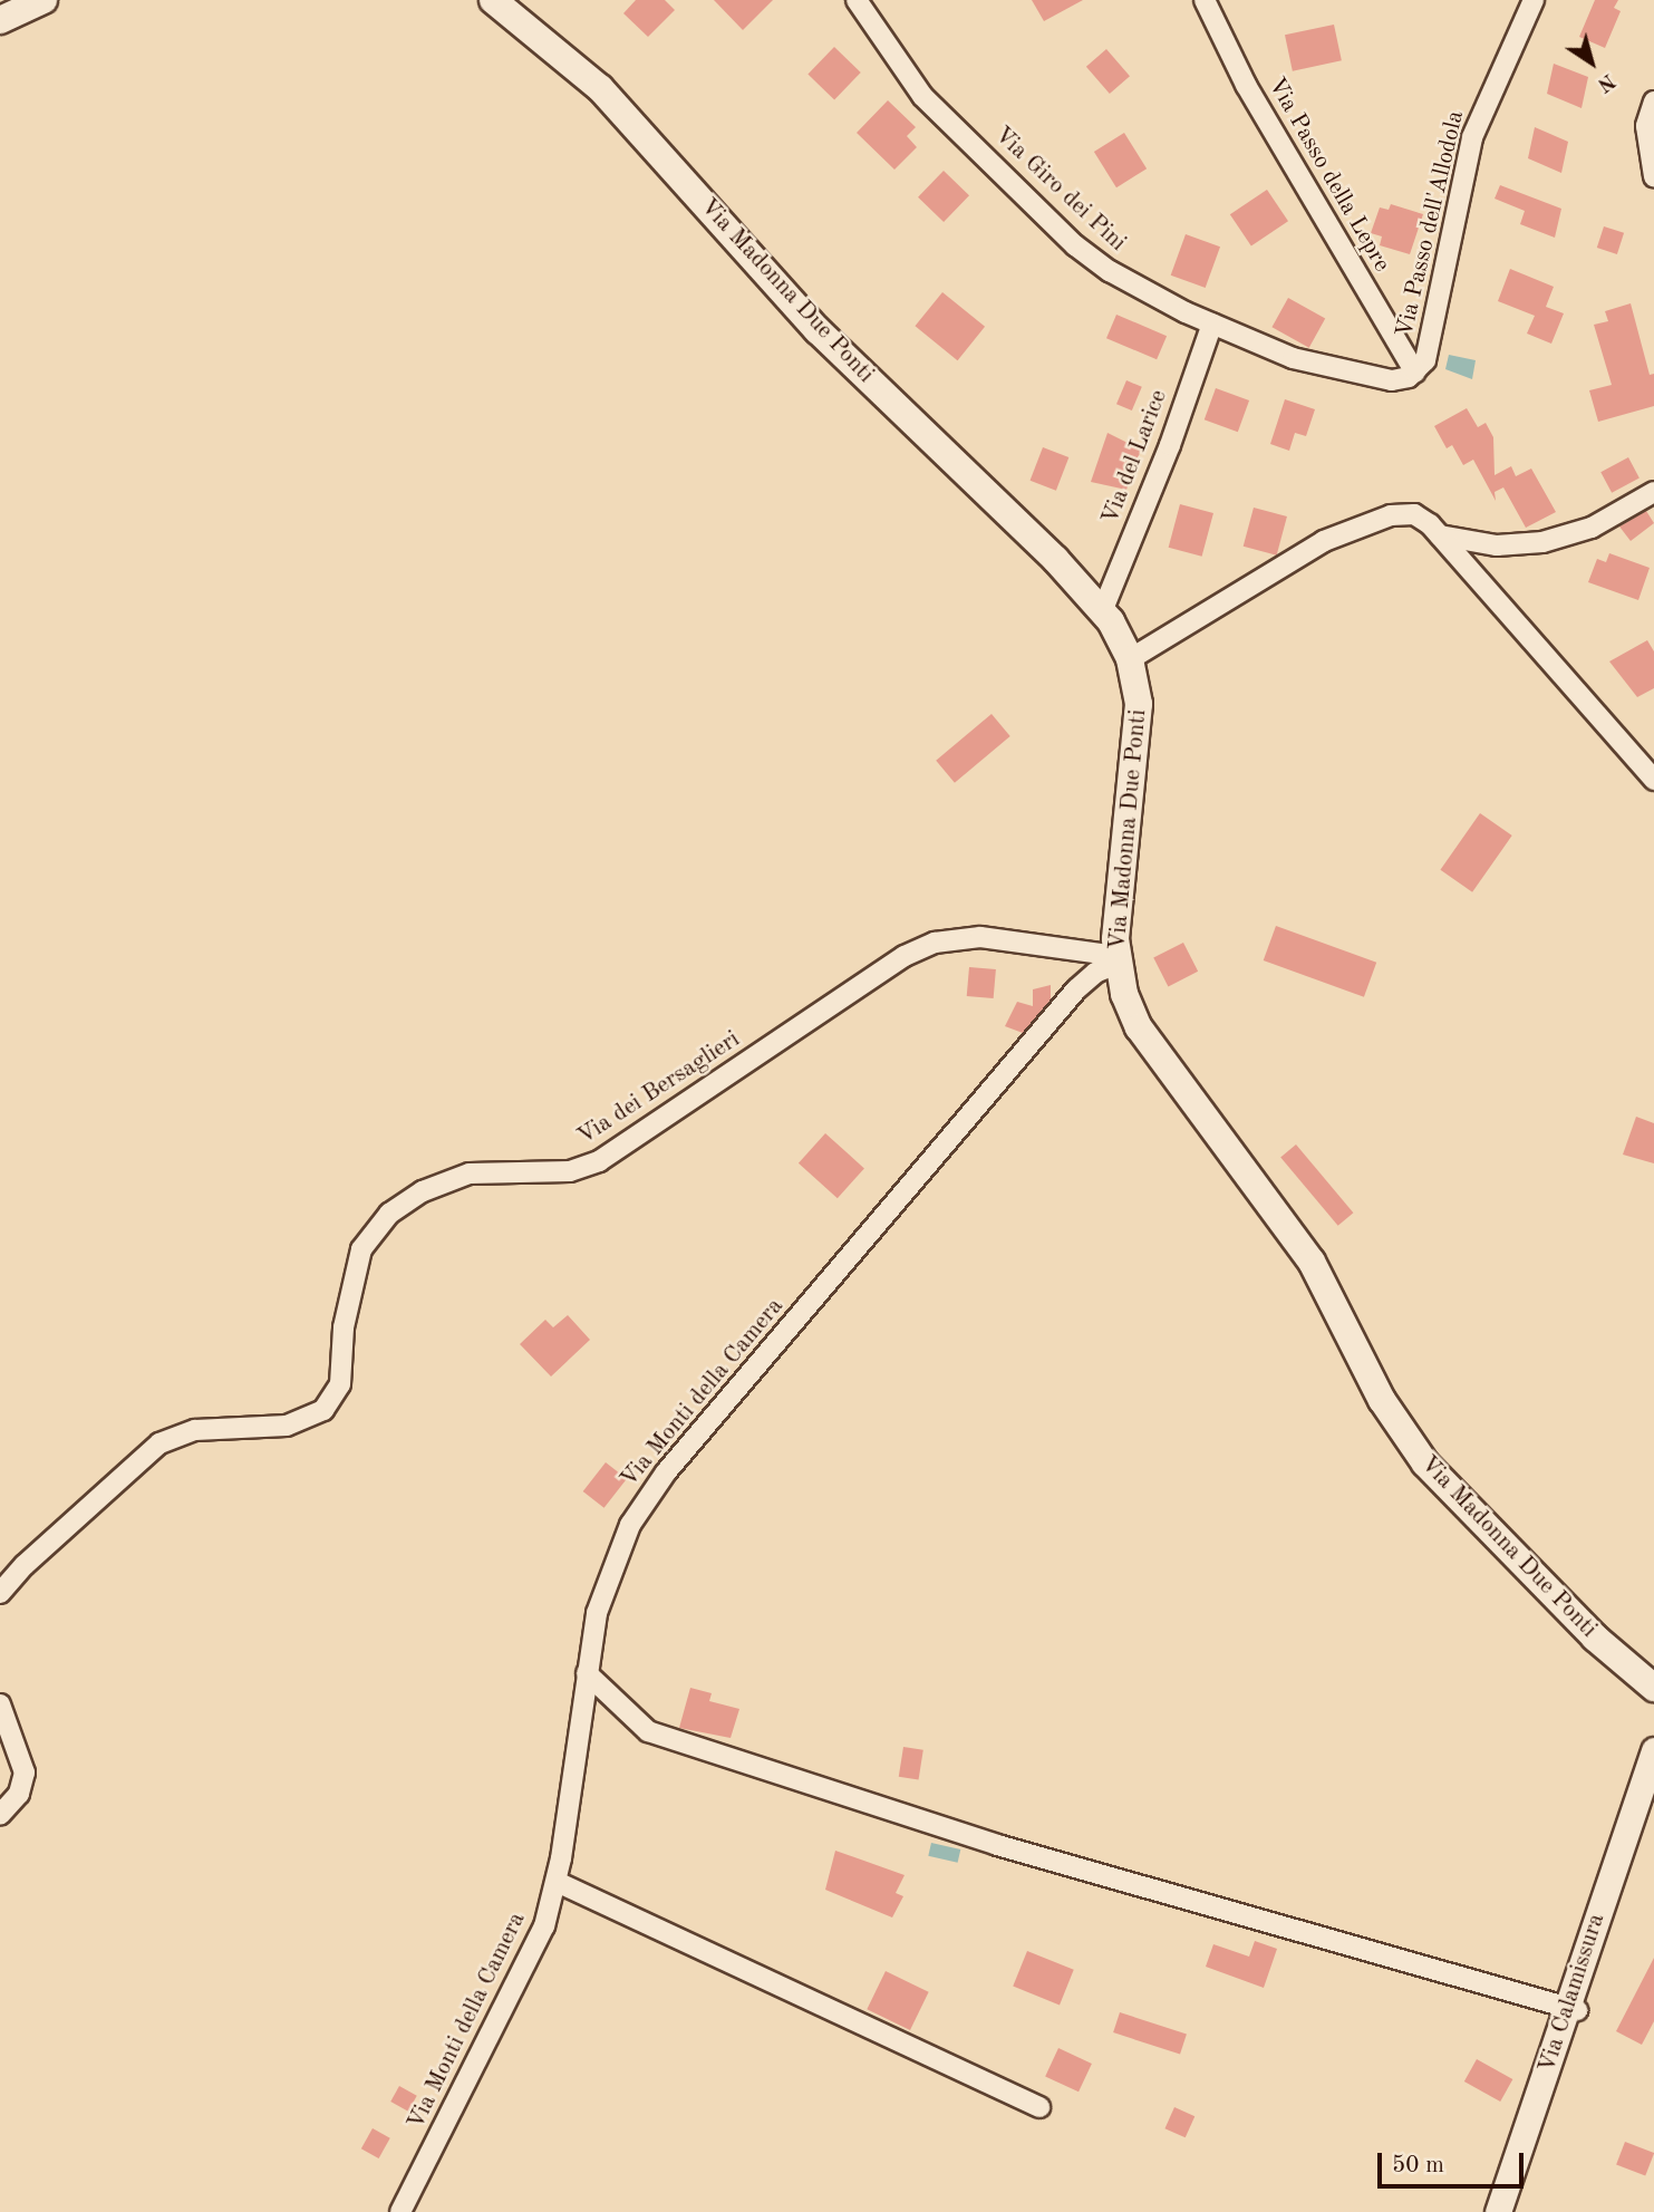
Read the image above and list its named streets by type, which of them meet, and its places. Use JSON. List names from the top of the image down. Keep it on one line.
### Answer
{"streets":{"main road":["Via Madonna Due Ponti"],"street":["Via Passo della Lepre","Via Giro dei Pini","Via Passo dell'Allodola","Via del Larice","Via dei Bersaglieri","Via Monti della Camera","Via Calamissura"]},"crossings":[["Via Passo della Lepre","Via Giro dei Pini"],["Via Passo della Lepre","Via Passo dell'Allodola"],["Via Giro dei Pini","Via Passo dell'Allodola"],["Via Giro dei Pini","Via del Larice"],["Via Madonna Due Ponti","Via del Larice"],["Via Madonna Due Ponti","Via dei Bersaglieri"],["Via Madonna Due Ponti","Via Monti della Camera"],["Via dei Bersaglieri","Via Monti della Camera"]],"scale_bar":"50 m","north":"bottom right"}
